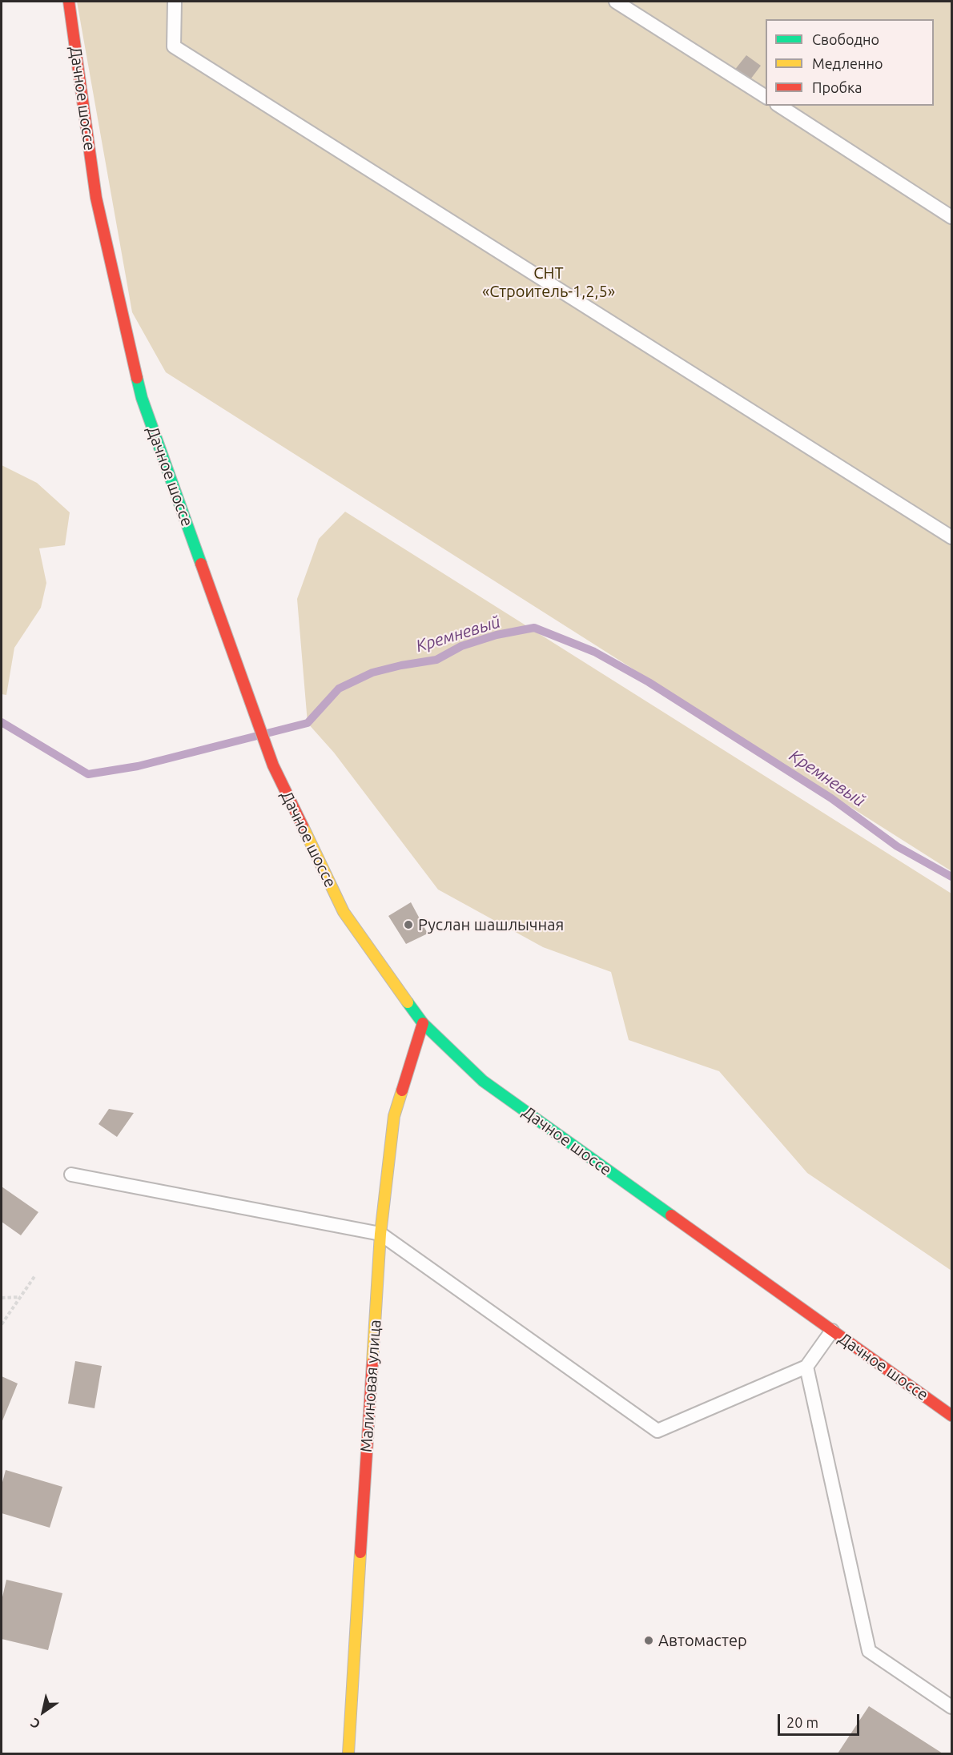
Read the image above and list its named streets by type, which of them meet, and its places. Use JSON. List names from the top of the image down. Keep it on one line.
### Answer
{"streets":{"main road":["Дачное шоссе","Малиновая улица"]},"crossings":[["Дачное шоссе","Малиновая улица"]],"water":["Кремневый"],"parks":["СНТ «Строитель-1,2,5»"],"places":["Руслан шашлычная","Автомастер"],"legend":["Свободно","Медленно","Пробка"],"scale_bar":"20 m","north":"bottom left"}
